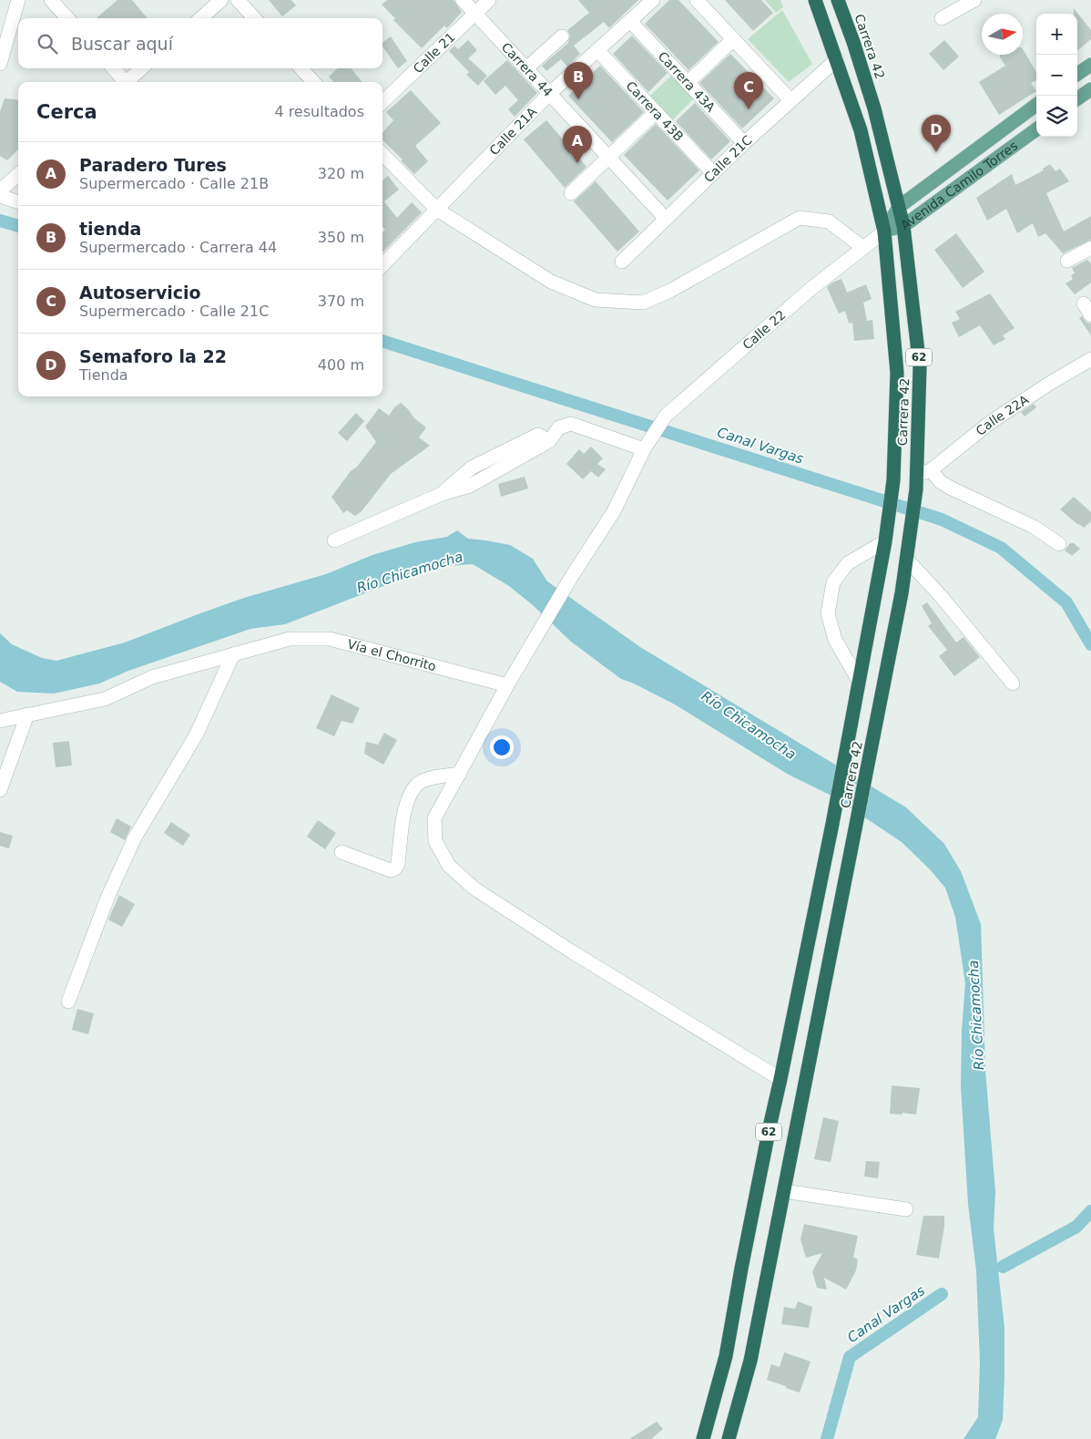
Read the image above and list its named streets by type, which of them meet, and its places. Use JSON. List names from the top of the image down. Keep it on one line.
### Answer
{"streets":{"highway":["Carrera 42","62"],"main road":["Avenida Camilo Torres"],"street":["Calle 21","Carrera 44","Carrera 43A","Carrera 43B","Calle 21A","Calle 21C","Calle 22","Calle 22A","Vía el Chorrito"]},"crossings":[["Carrera 42","Calle 21C"],["Carrera 42","Avenida Camilo Torres"],["Carrera 42","Calle 22"],["Carrera 42","62"],["Carrera 42","Calle 22A"],["Calle 21","Carrera 44"],["Carrera 44","Calle 21A"],["Carrera 44","Calle 21C"],["Carrera 43A","Calle 21A"],["Carrera 43A","Calle 21C"],["Carrera 43B","Calle 21A"],["Carrera 43B","Calle 21C"],["Avenida Camilo Torres","Calle 22"]],"water":["Canal Vargas","Río Chicamocha"],"north":"right","page":{"map_buttons":["+","−"],"search":"Buscar aquí","pins":["B","C","D","A"],"heading":["Cerca","4 resultados"],"list":[{"mark":"A","name":"Paradero Tures","note":"Supermercado · Calle 21B","value":"320 m"},{"mark":"B","name":"tienda","note":"Supermercado · Carrera 44","value":"350 m"},{"mark":"C","name":"Autoservicio","note":"Supermercado · Calle 21C","value":"370 m"},{"mark":"D","name":"Semaforo la 22","note":"Tienda","value":"400 m"}]}}
